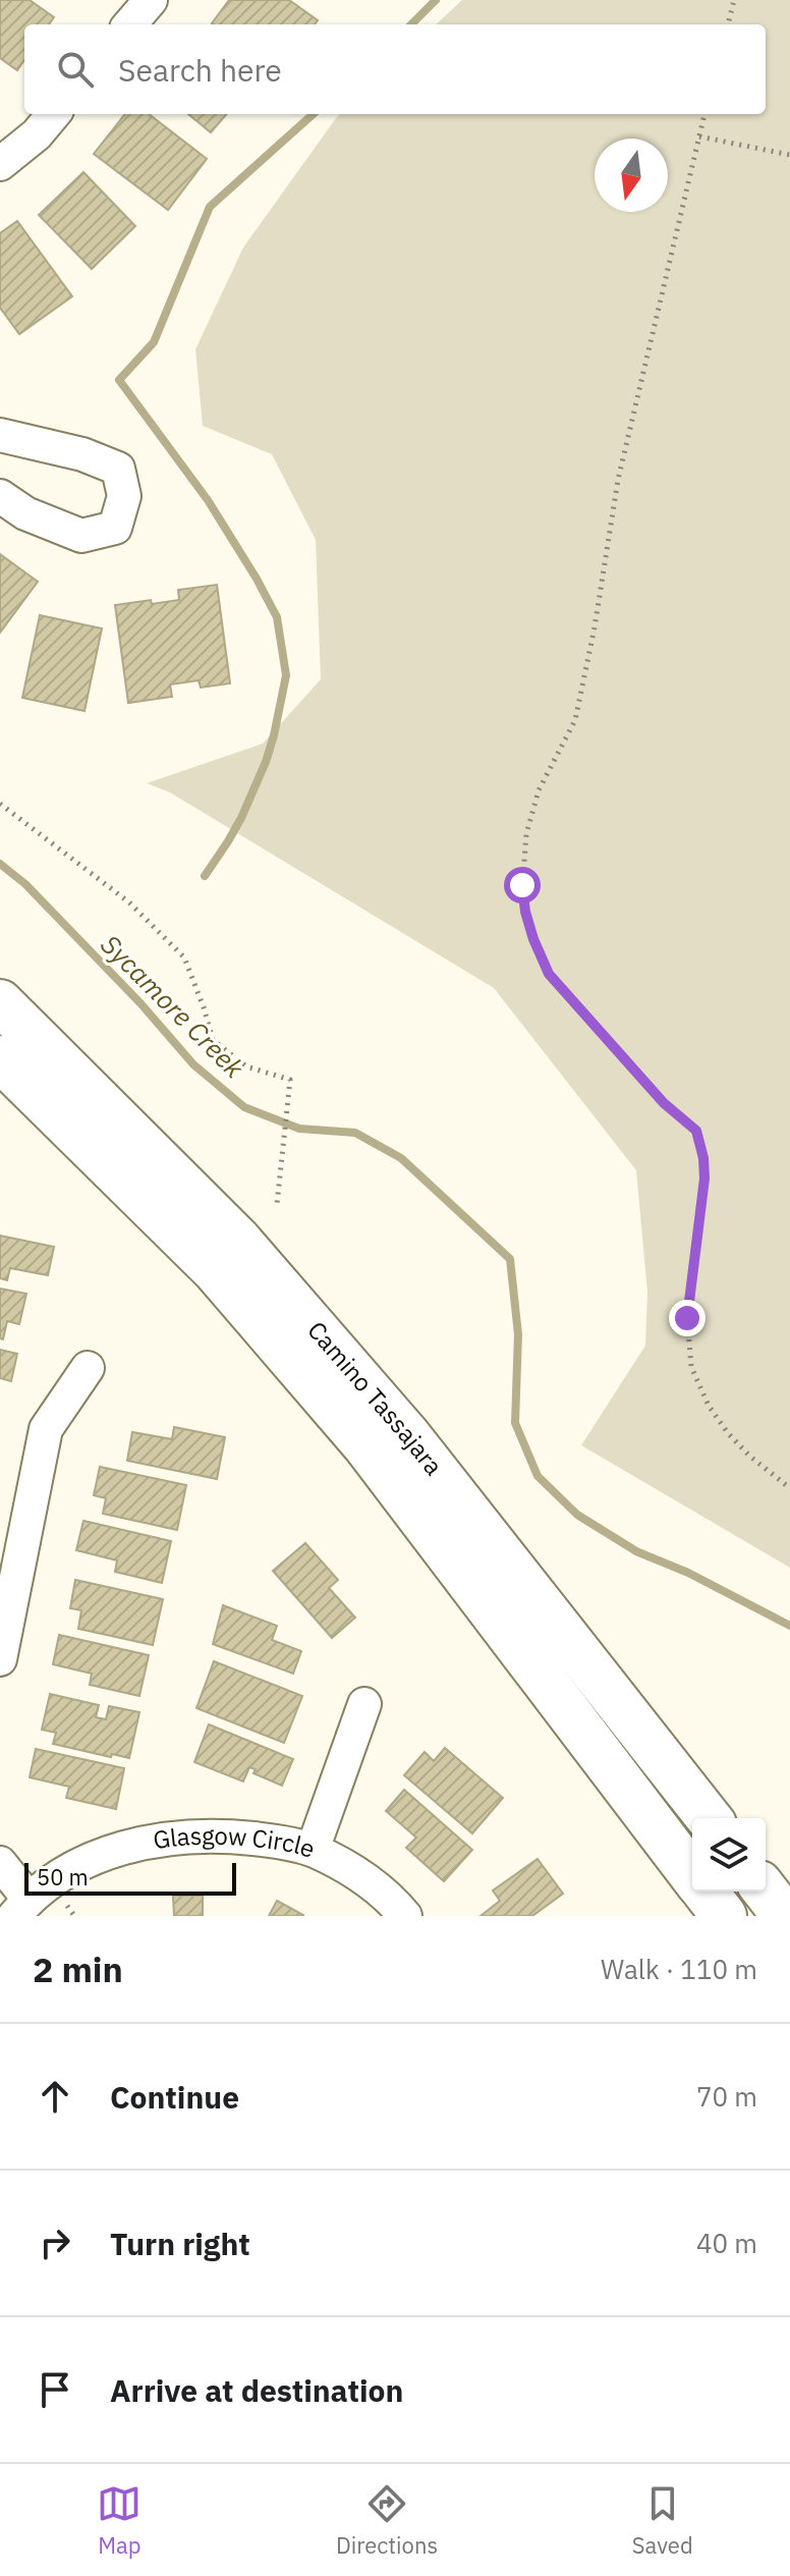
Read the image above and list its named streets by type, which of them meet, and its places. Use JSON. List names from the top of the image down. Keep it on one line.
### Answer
{"streets":{"main road":["Camino Tassajara"],"street":["Glasgow Circle"]},"water":["Sycamore Creek"],"scale_bar":"50 m","north":"bottom","page":{"search":"Search here","scale":"50 m","heading":["2 min","Walk · 110 m"],"list":[["Continue","70 m"],["Turn right","40 m"],"Arrive at destination"],"nav":["Map","Directions","Saved"]}}
